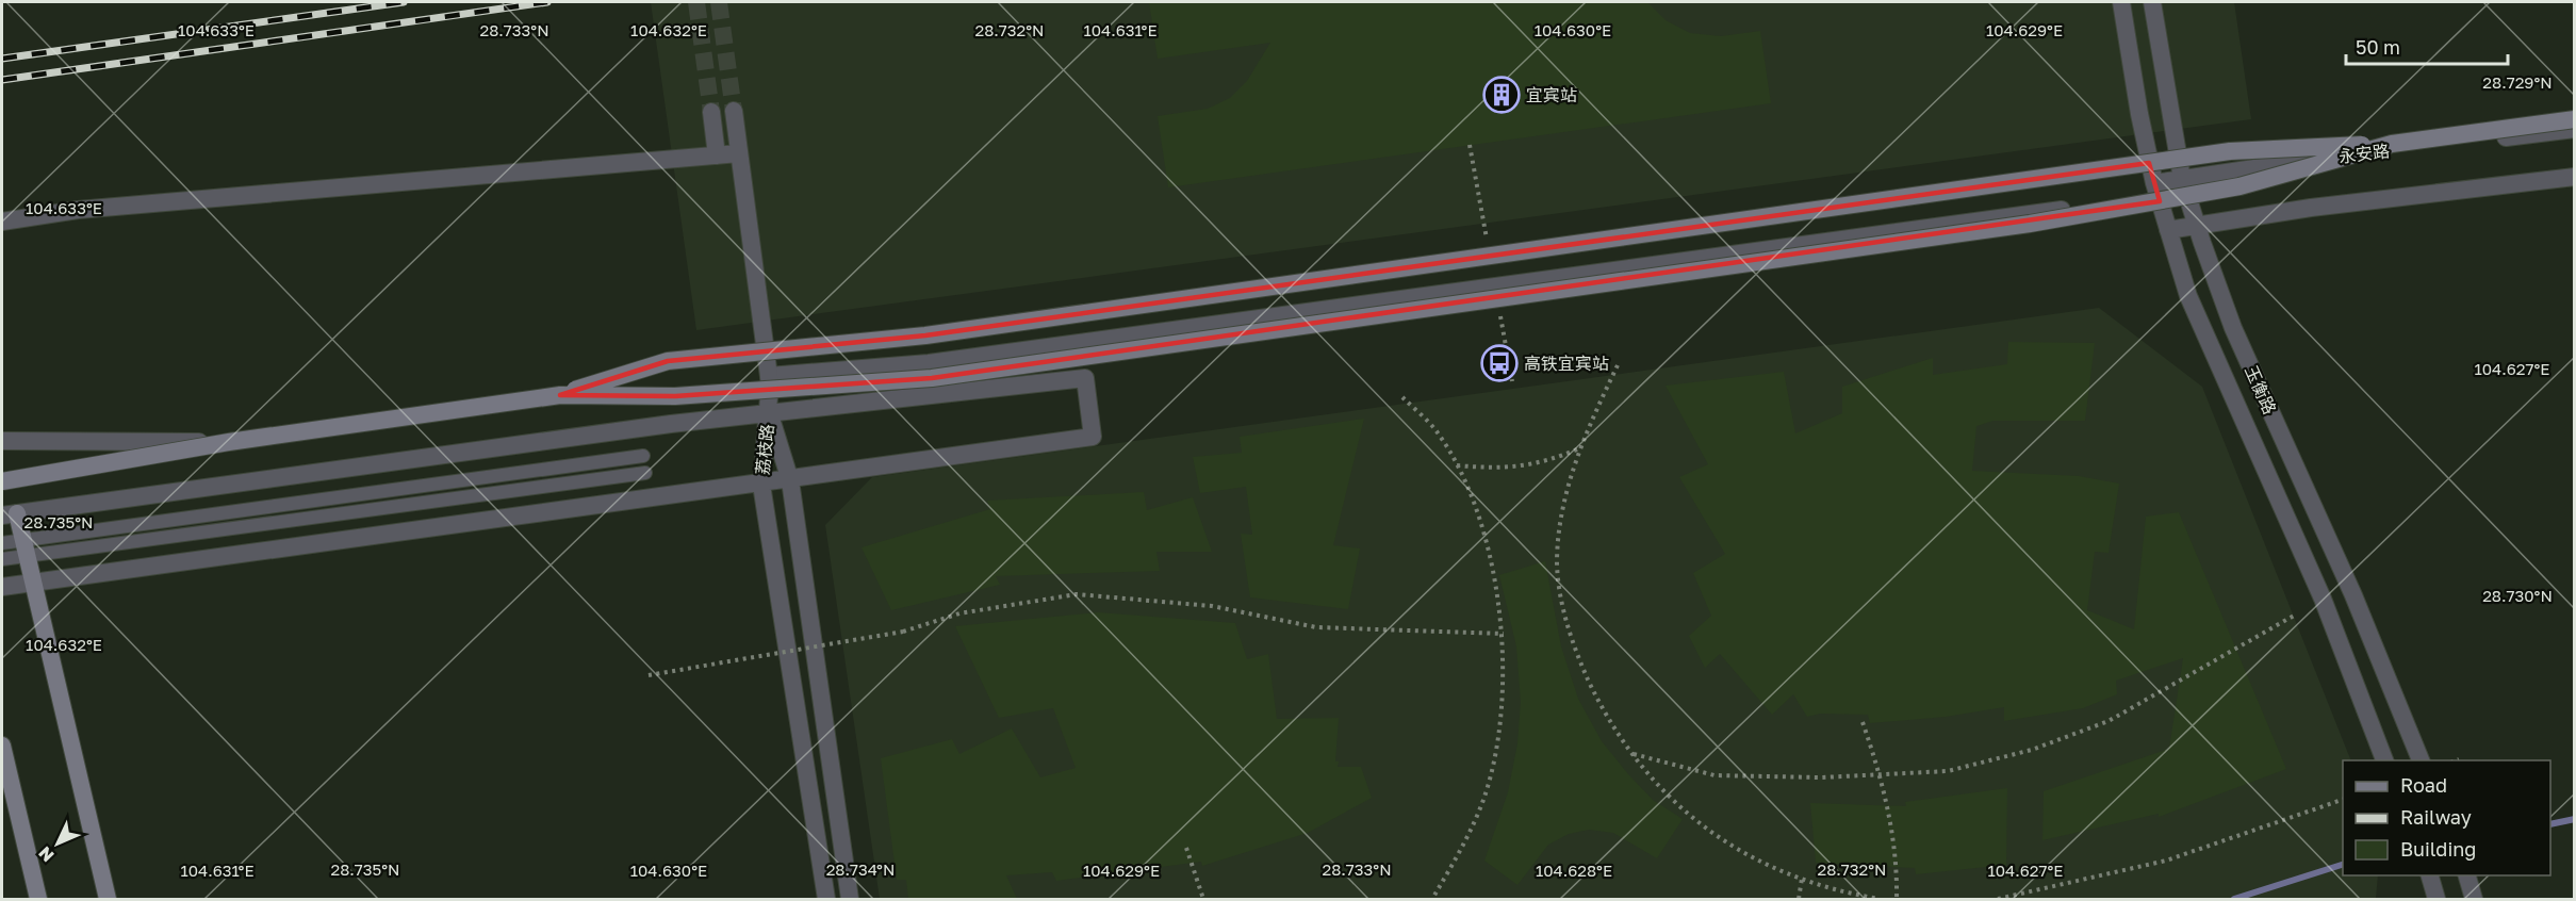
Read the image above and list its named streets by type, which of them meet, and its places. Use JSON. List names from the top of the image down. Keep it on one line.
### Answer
{"streets":{"street":["永安路","玉衡路","荔枝路"]},"crossings":[["永安路","玉衡路"]],"places":{"building":["宜宾站"],"bus stop":["高铁宜宾站"]},"legend":["Road","Railway","Building"],"scale_bar":"50 m","north":"bottom left","coordinates":["104.633°E","104.632°E","104.631°E","104.630°E","104.629°E","28.733°N","28.732°N","28.729°N","104.627°E","28.735°N","28.730°N","28.734°N","104.628°E"]}
